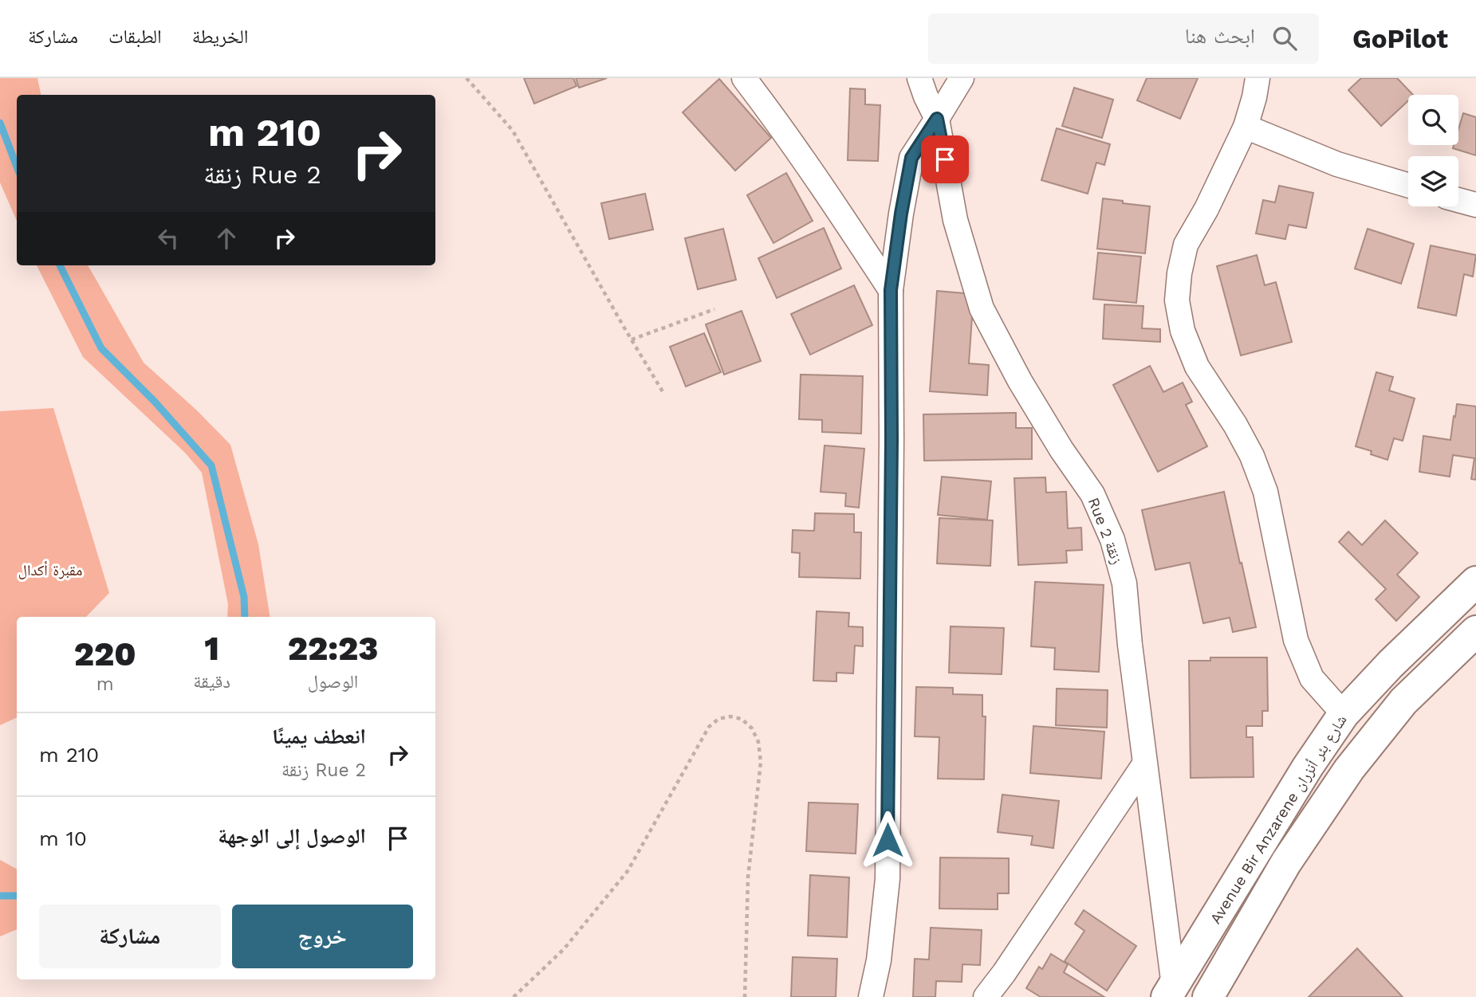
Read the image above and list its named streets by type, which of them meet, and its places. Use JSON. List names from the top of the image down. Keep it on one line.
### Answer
{"streets":{"main road":["Avenue Bir Anzarene شارع بئر أنزران"],"street":["Rue 2 زنقة"]},"crossings":[["Rue 2 زنقة","Avenue Bir Anzarene شارع بئر أنزران"]],"parks":["مقبرة أكدال"],"page":{"header":"GoPilot","search":"ابحث هنا","nav":["الخريطة","الطبقات","مشاركة"],"turn":["210 m","Rue 2 زنقة"],"eta":["22:23","الوصول","1","دقيقة","220","m"],"list":[{"name":"انعطف يمينًا","note":"Rue 2 زنقة","value":"210 m"},{"name":"الوصول إلى الوجهة","value":"10 m"}],"buttons":["خروج","مشاركة"]}}
